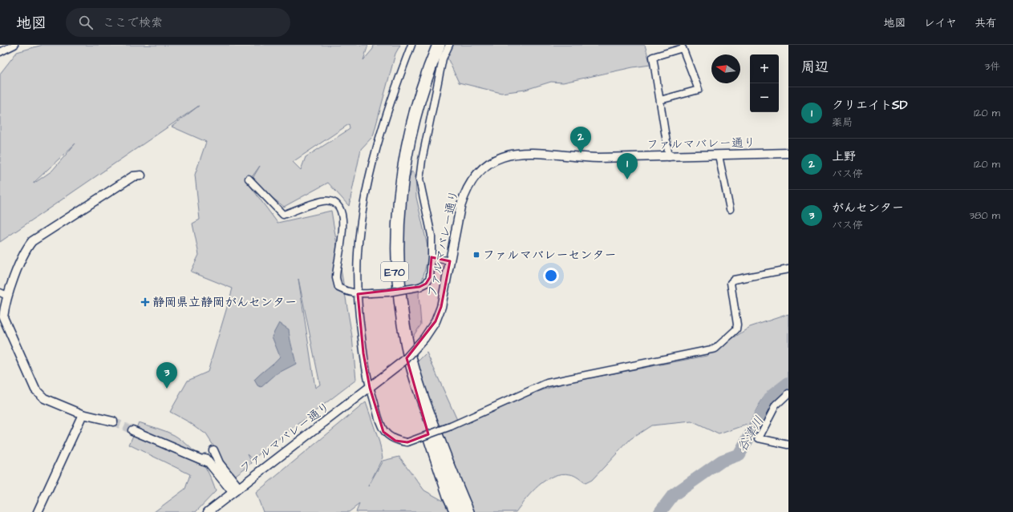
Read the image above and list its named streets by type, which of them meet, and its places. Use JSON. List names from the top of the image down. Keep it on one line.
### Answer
{"streets":{"highway":["E70"],"street":["ファルマバレー通り"]},"water":["谷津川"],"places":{"transit":["ファルマバレーセンター"],"health":["静岡県立静岡がんセンター"]},"north":"left","page":{"header":"地図","search":"ここで検索","nav":["地図","レイヤ","共有"],"heading":["周辺","3件"],"map_buttons":["+","−"],"list":[{"mark":"1","name":"クリエイトSD","note":"薬局","value":"120 m"},{"mark":"2","name":"上野","note":"バス停","value":"120 m"},{"mark":"3","name":"がんセンター","note":"バス停","value":"380 m"}],"pins":["2","1","3"]}}
